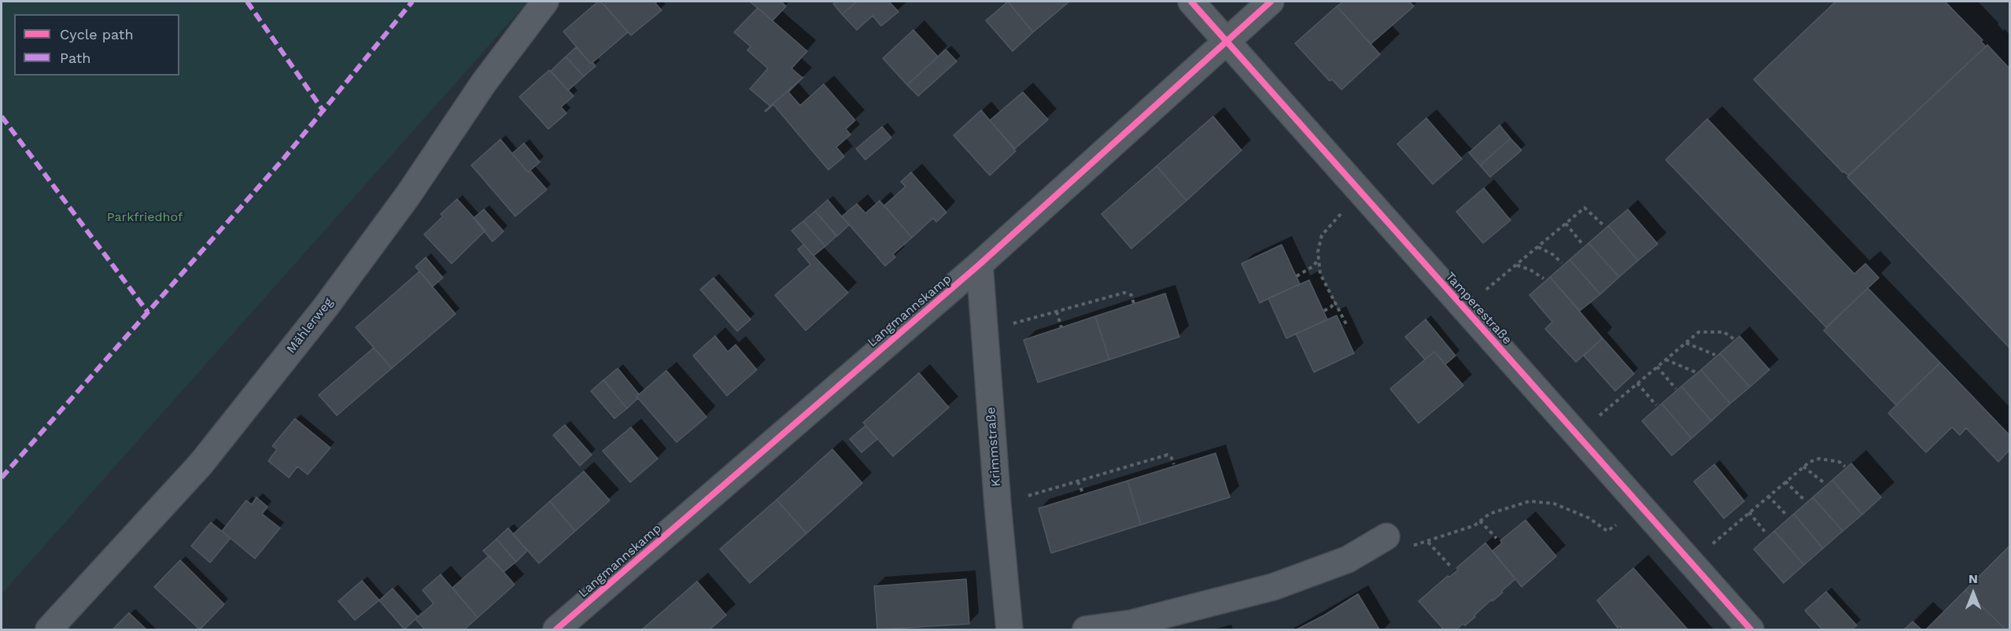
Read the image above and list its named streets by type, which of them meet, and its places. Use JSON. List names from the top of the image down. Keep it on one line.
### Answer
{"streets":{"street":["Tamperestraße","Langmannskamp","Mählerweg","Krimmstraße"]},"crossings":[["Tamperestraße","Langmannskamp"],["Langmannskamp","Krimmstraße"]],"parks":["Parkfriedhof"],"legend":["Cycle path","Path"],"north":"top"}
